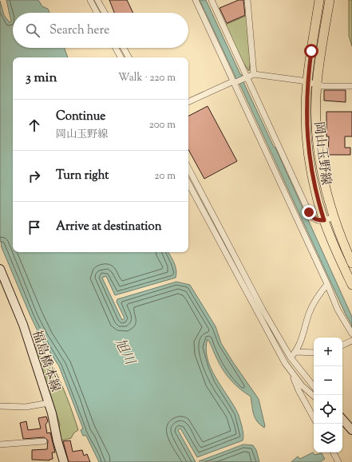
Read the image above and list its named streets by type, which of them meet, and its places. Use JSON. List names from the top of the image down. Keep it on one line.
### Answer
{"streets":{"main road":["岡山玉野線","福島橋本線"]},"water":["旭川"],"page":{"search":"Search here","heading":["3 min","Walk · 220 m"],"list":[["Continue","岡山玉野線","200 m"],["Turn right","20 m"],"Arrive at destination"],"map_buttons":["+","−"]}}
